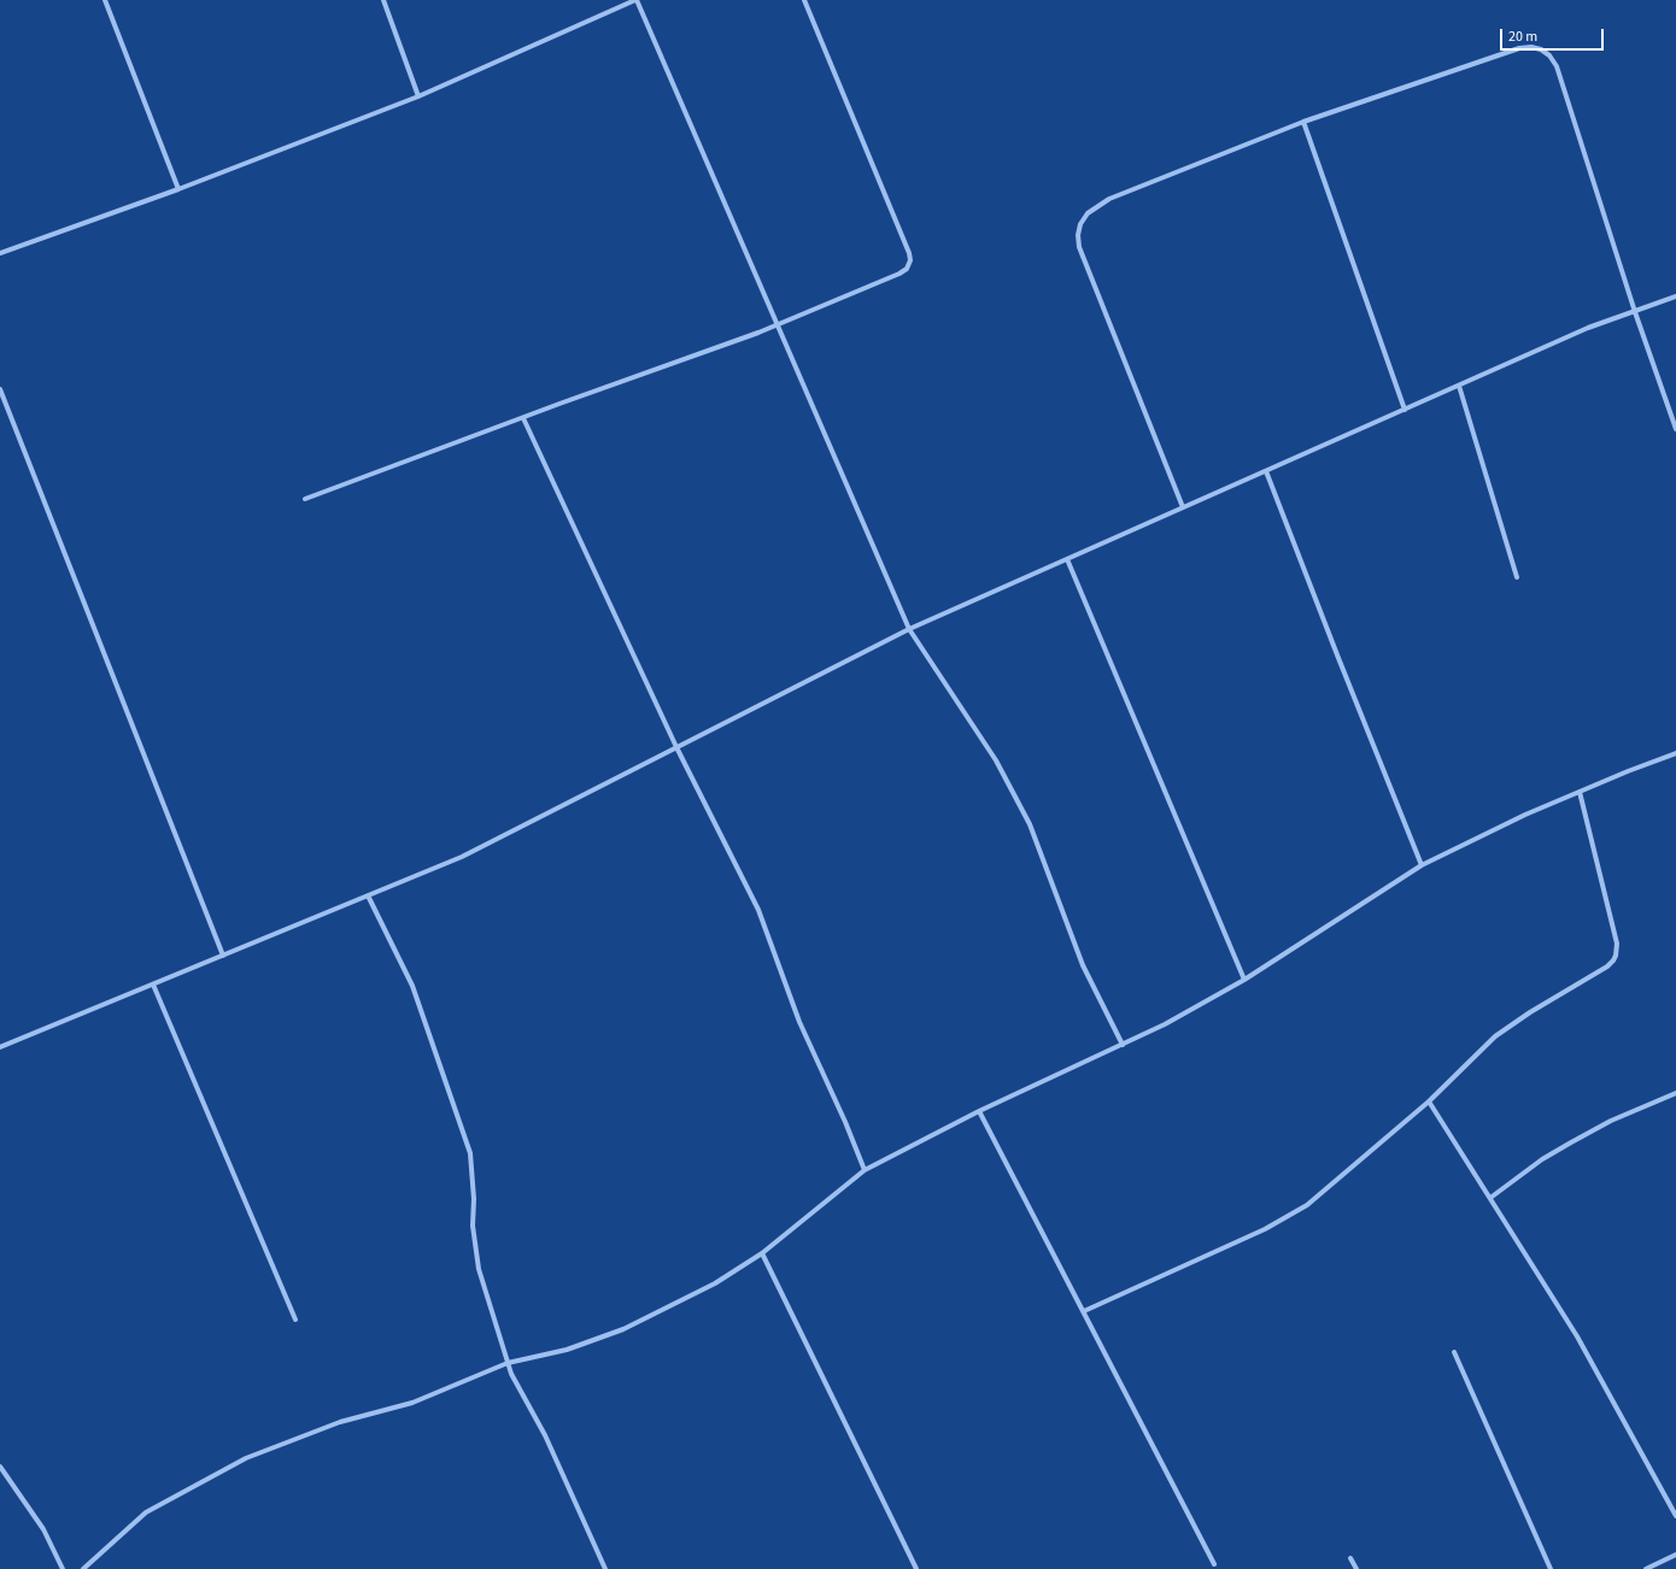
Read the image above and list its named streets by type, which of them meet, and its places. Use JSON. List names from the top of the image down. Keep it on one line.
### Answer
{"scale_bar":"20 m"}
